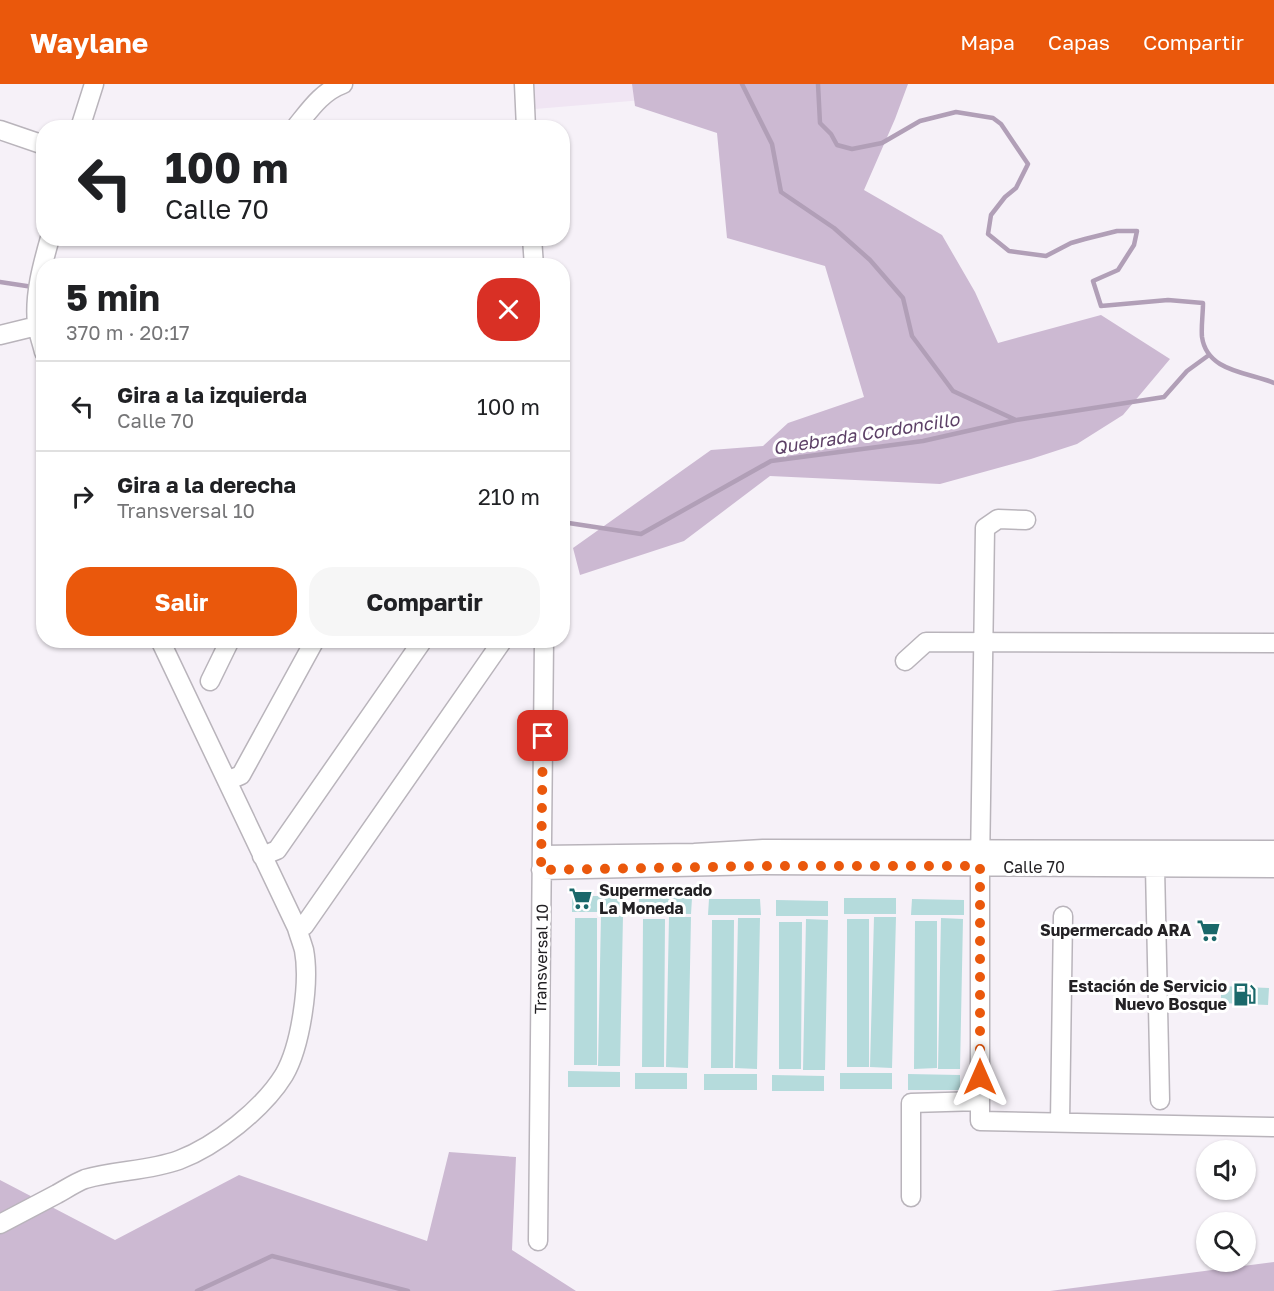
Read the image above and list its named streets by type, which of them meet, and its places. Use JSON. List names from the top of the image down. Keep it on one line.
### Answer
{"streets":{"street":["Calle 70","Transversal 10"]},"crossings":[["Calle 70","Transversal 10"]],"water":["Quebrada Cordoncillo"],"places":{"supermarket":["Supermercado La Moneda","Supermercado ARA"],"fuel station":["Estación de Servicio Nuevo Bosque"]},"page":{"header":"Waylane","nav":["Mapa","Capas","Compartir"],"turn":["100 m","Calle 70"],"heading":["5 min","370 m · 20:17"],"list":[{"name":"Gira a la izquierda","note":"Calle 70","value":"100 m"},{"name":"Gira a la derecha","note":"Transversal 10","value":"210 m"}],"buttons":["Salir","Compartir"]}}
